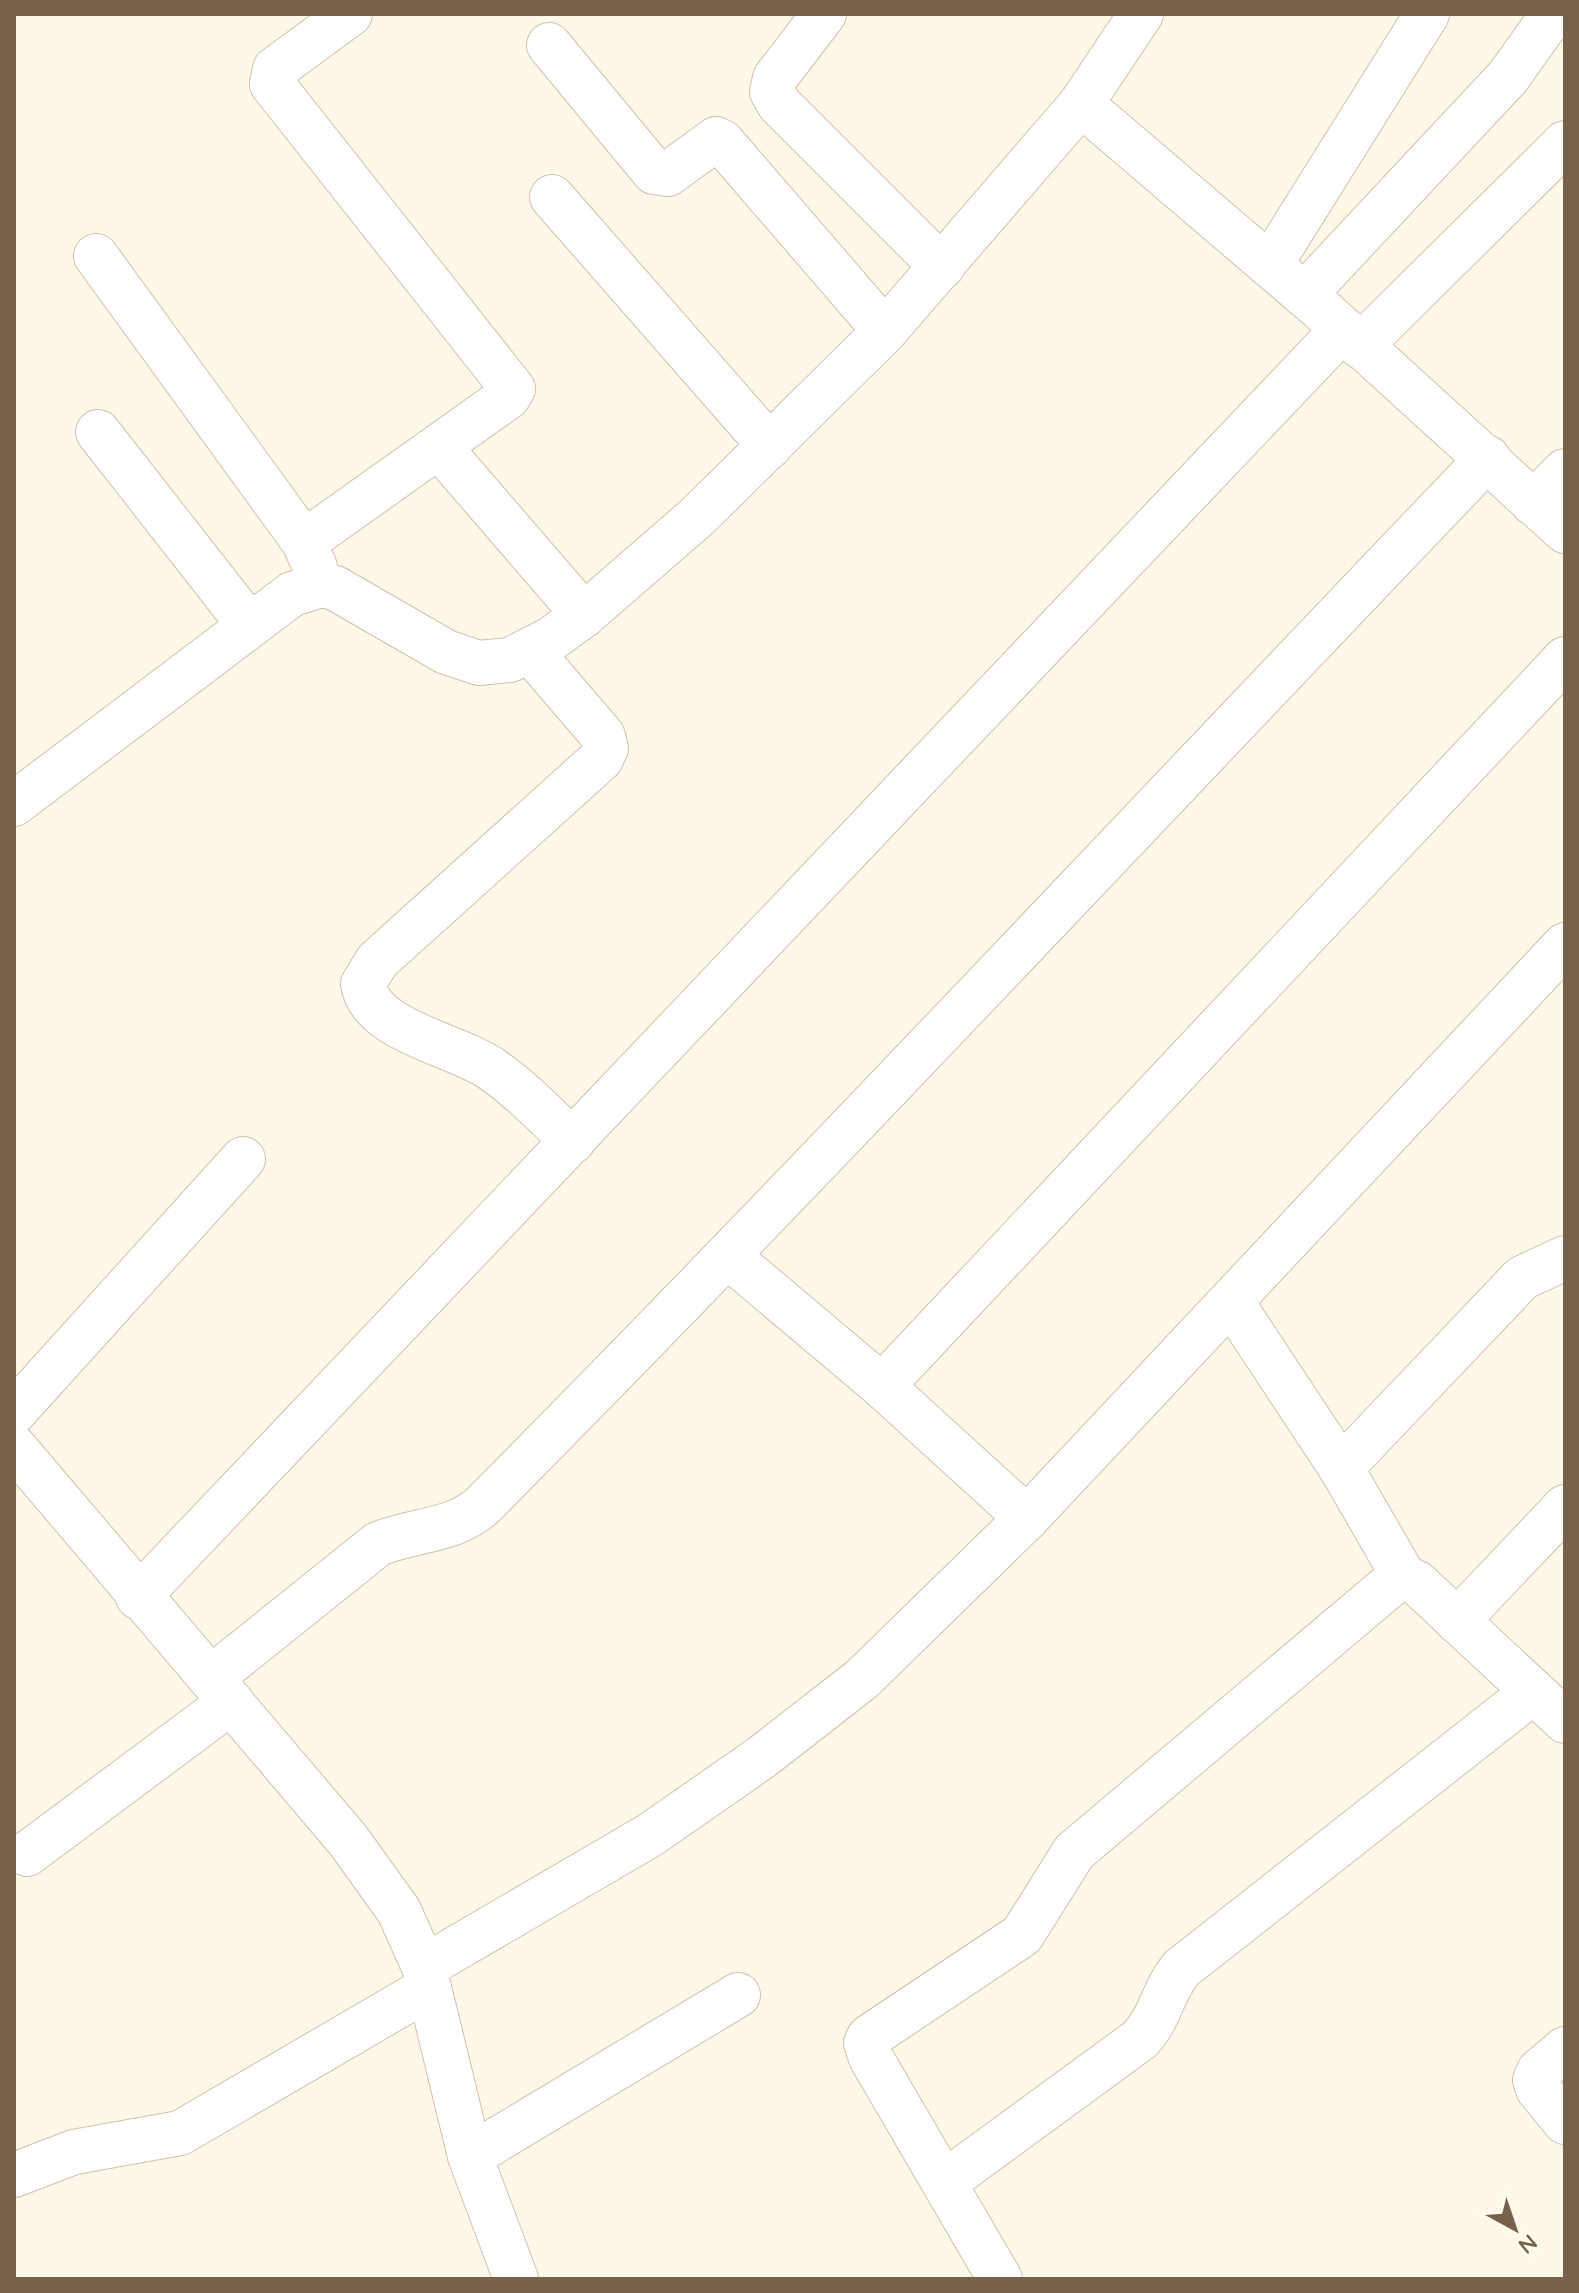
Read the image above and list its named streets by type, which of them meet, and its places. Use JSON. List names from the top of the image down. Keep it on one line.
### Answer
{"north":"bottom right"}
